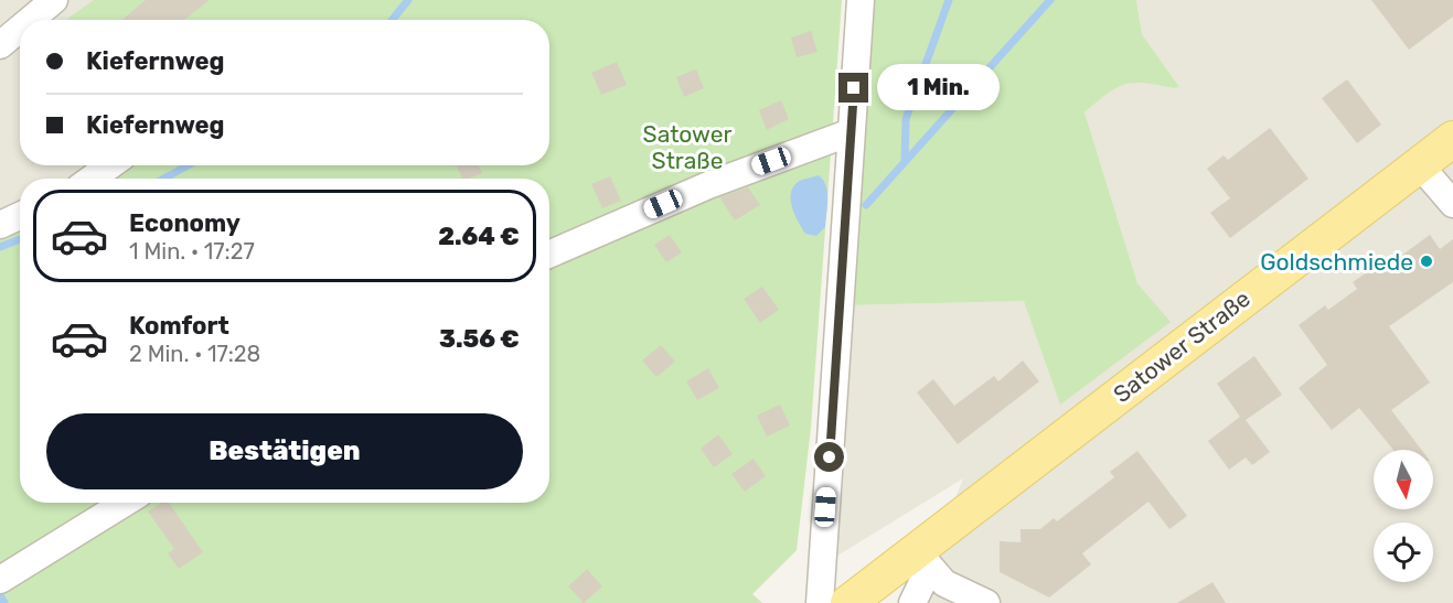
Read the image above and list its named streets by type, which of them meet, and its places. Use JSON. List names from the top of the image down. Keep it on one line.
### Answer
{"streets":{"main road":["Satower Straße"]},"parks":["Satower Straße"],"places":["Goldschmiede"],"north":"bottom","page":{"banner":["Kiefernweg","Kiefernweg"],"bubble":"1 Min.","list":[{"name":"Economy","note":"1 Min. · 17:27","value":"2.64 €"},{"name":"Komfort","note":"2 Min. · 17:28","value":"3.56 €"}],"buttons":"Bestätigen"}}
